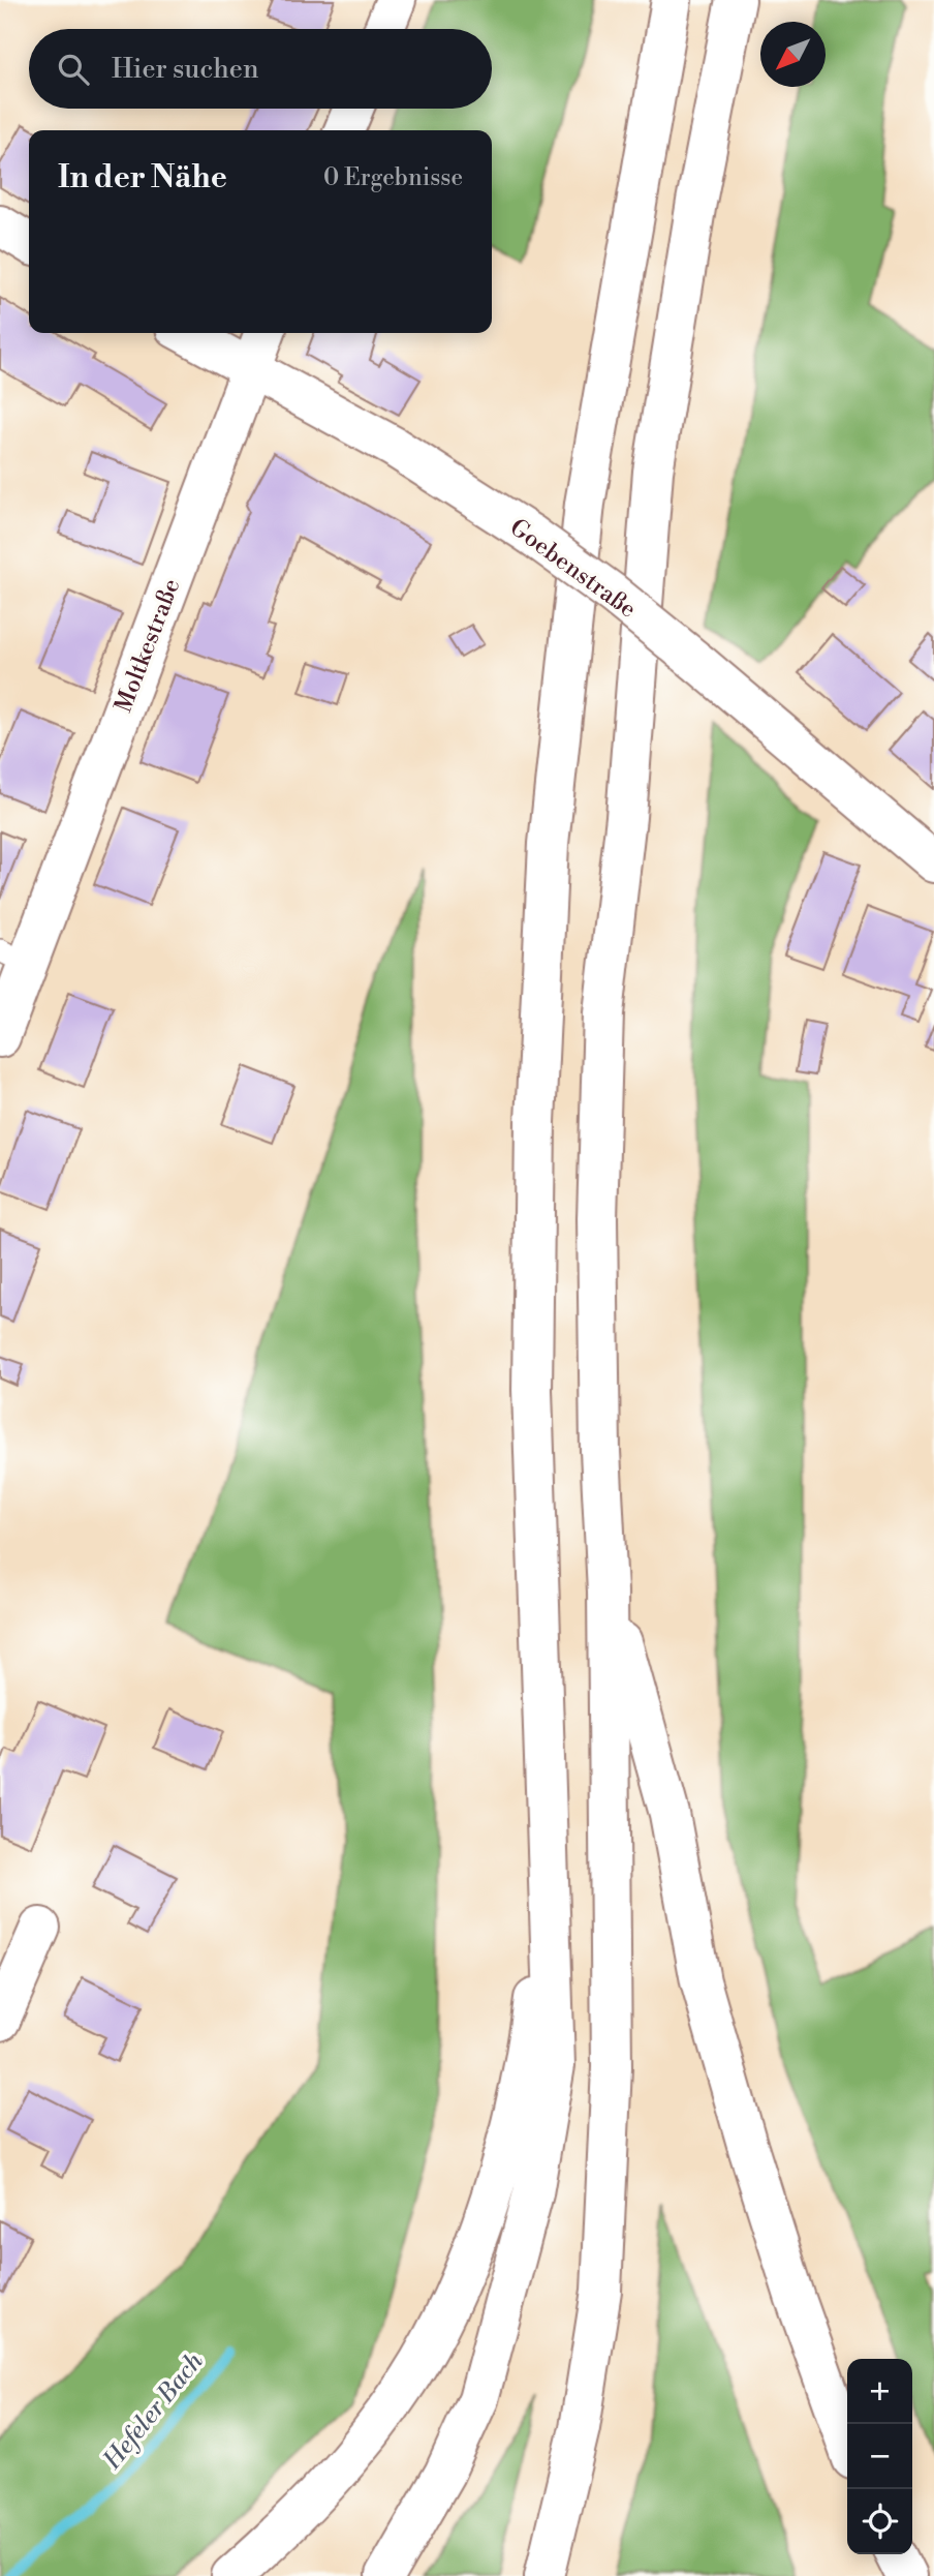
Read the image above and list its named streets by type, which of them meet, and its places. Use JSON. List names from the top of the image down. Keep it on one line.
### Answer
{"streets":{"main road":["Goebenstraße","Moltkestraße"]},"crossings":[["Goebenstraße","Moltkestraße"]],"water":["Hefeler Bach"],"north":"bottom left","page":{"search":"Hier suchen","heading":["In der Nähe","0 Ergebnisse"],"map_buttons":["+","−"]}}
